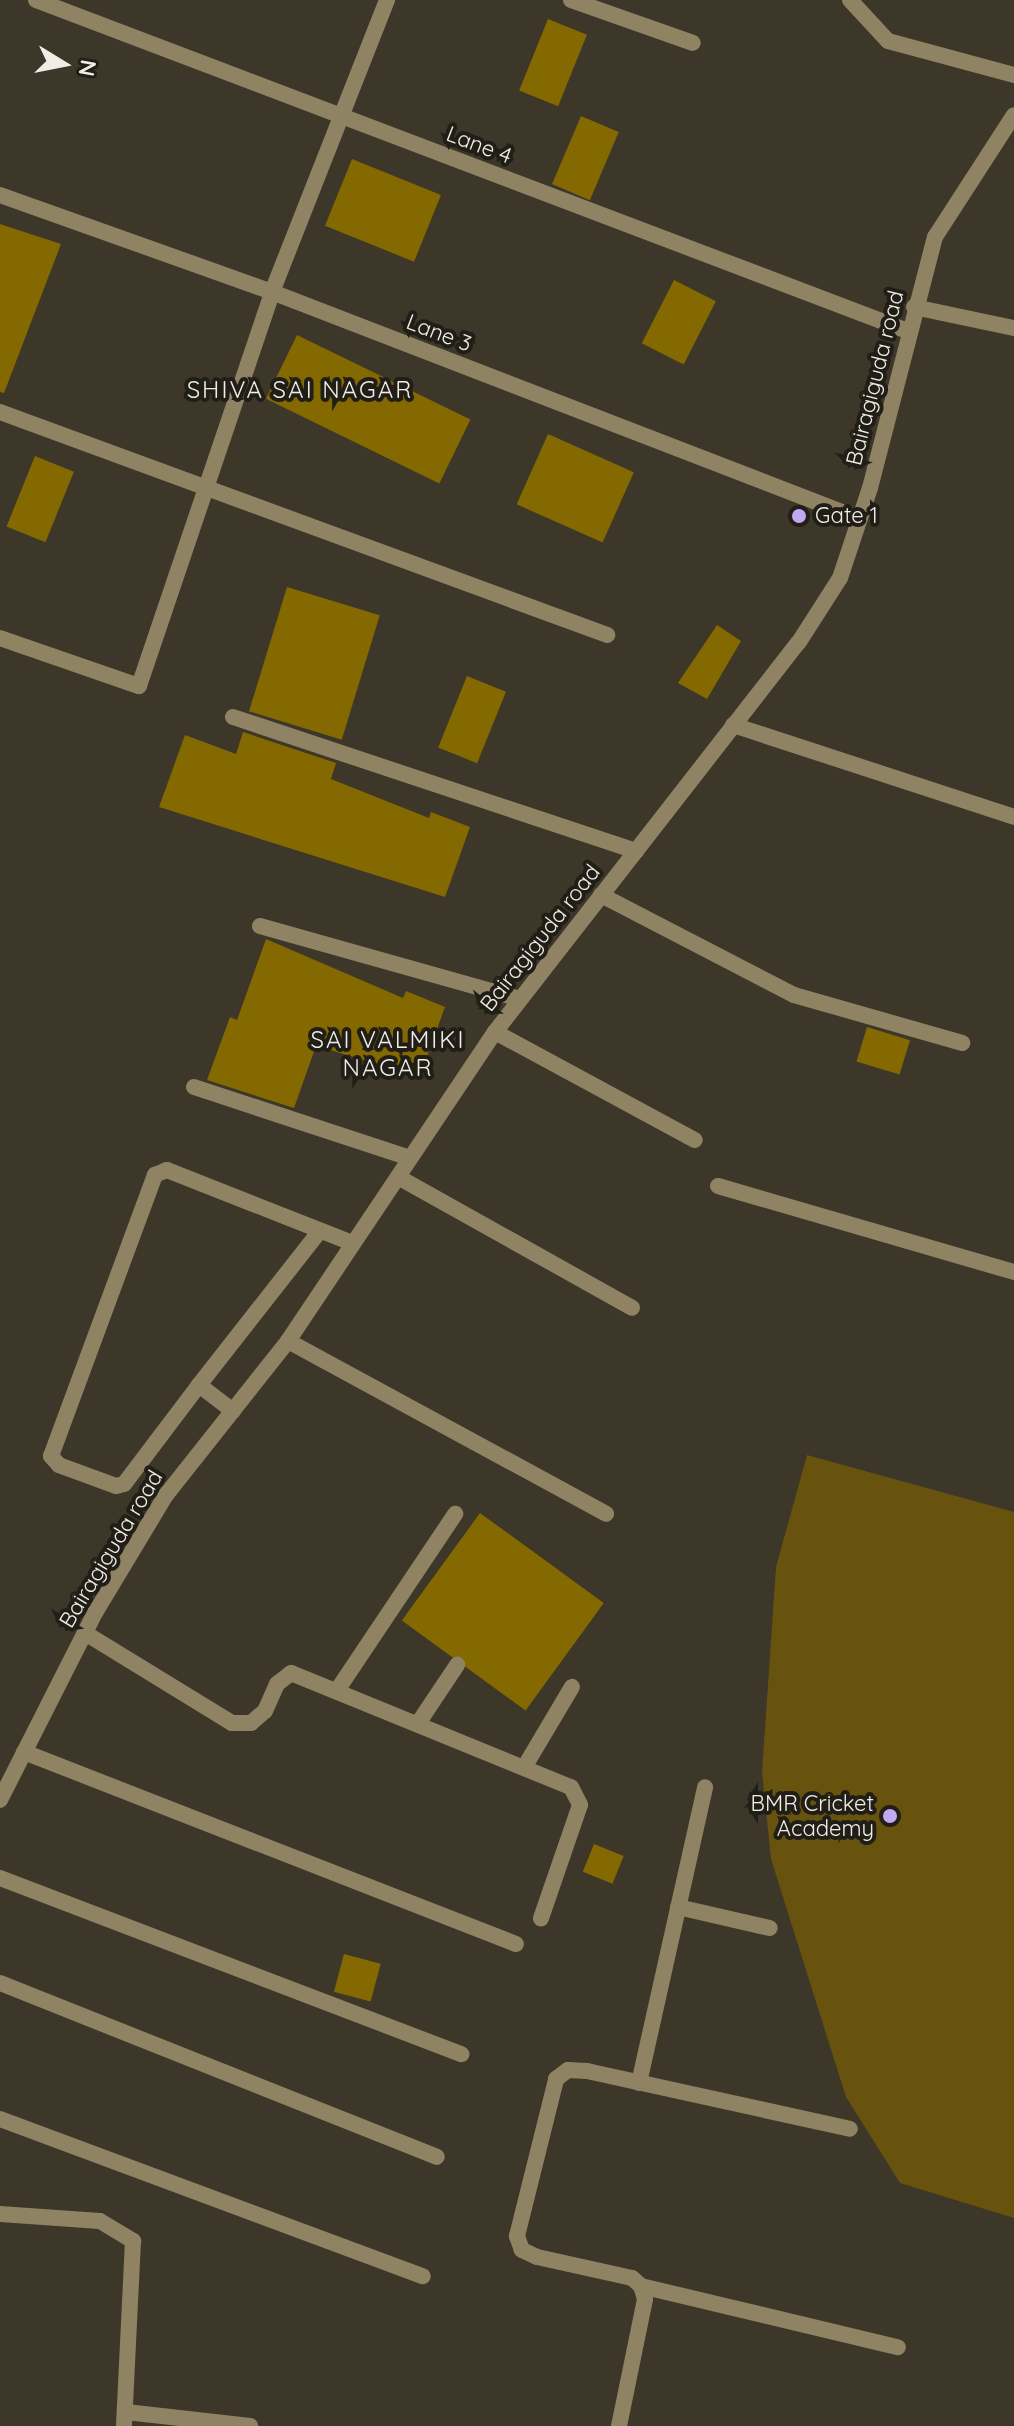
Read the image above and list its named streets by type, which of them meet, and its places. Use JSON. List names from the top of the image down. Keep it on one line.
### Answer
{"streets":{"street":["Lane 4","Lane 3","Bairagiguda road"]},"crossings":[["Lane 4","Bairagiguda road"],["Lane 3","Bairagiguda road"]],"districts":["SHIVA SAI NAGAR","SAI VALMIKI NAGAR"],"places":["Gate 1","BMR Cricket Academy"],"north":"right"}
